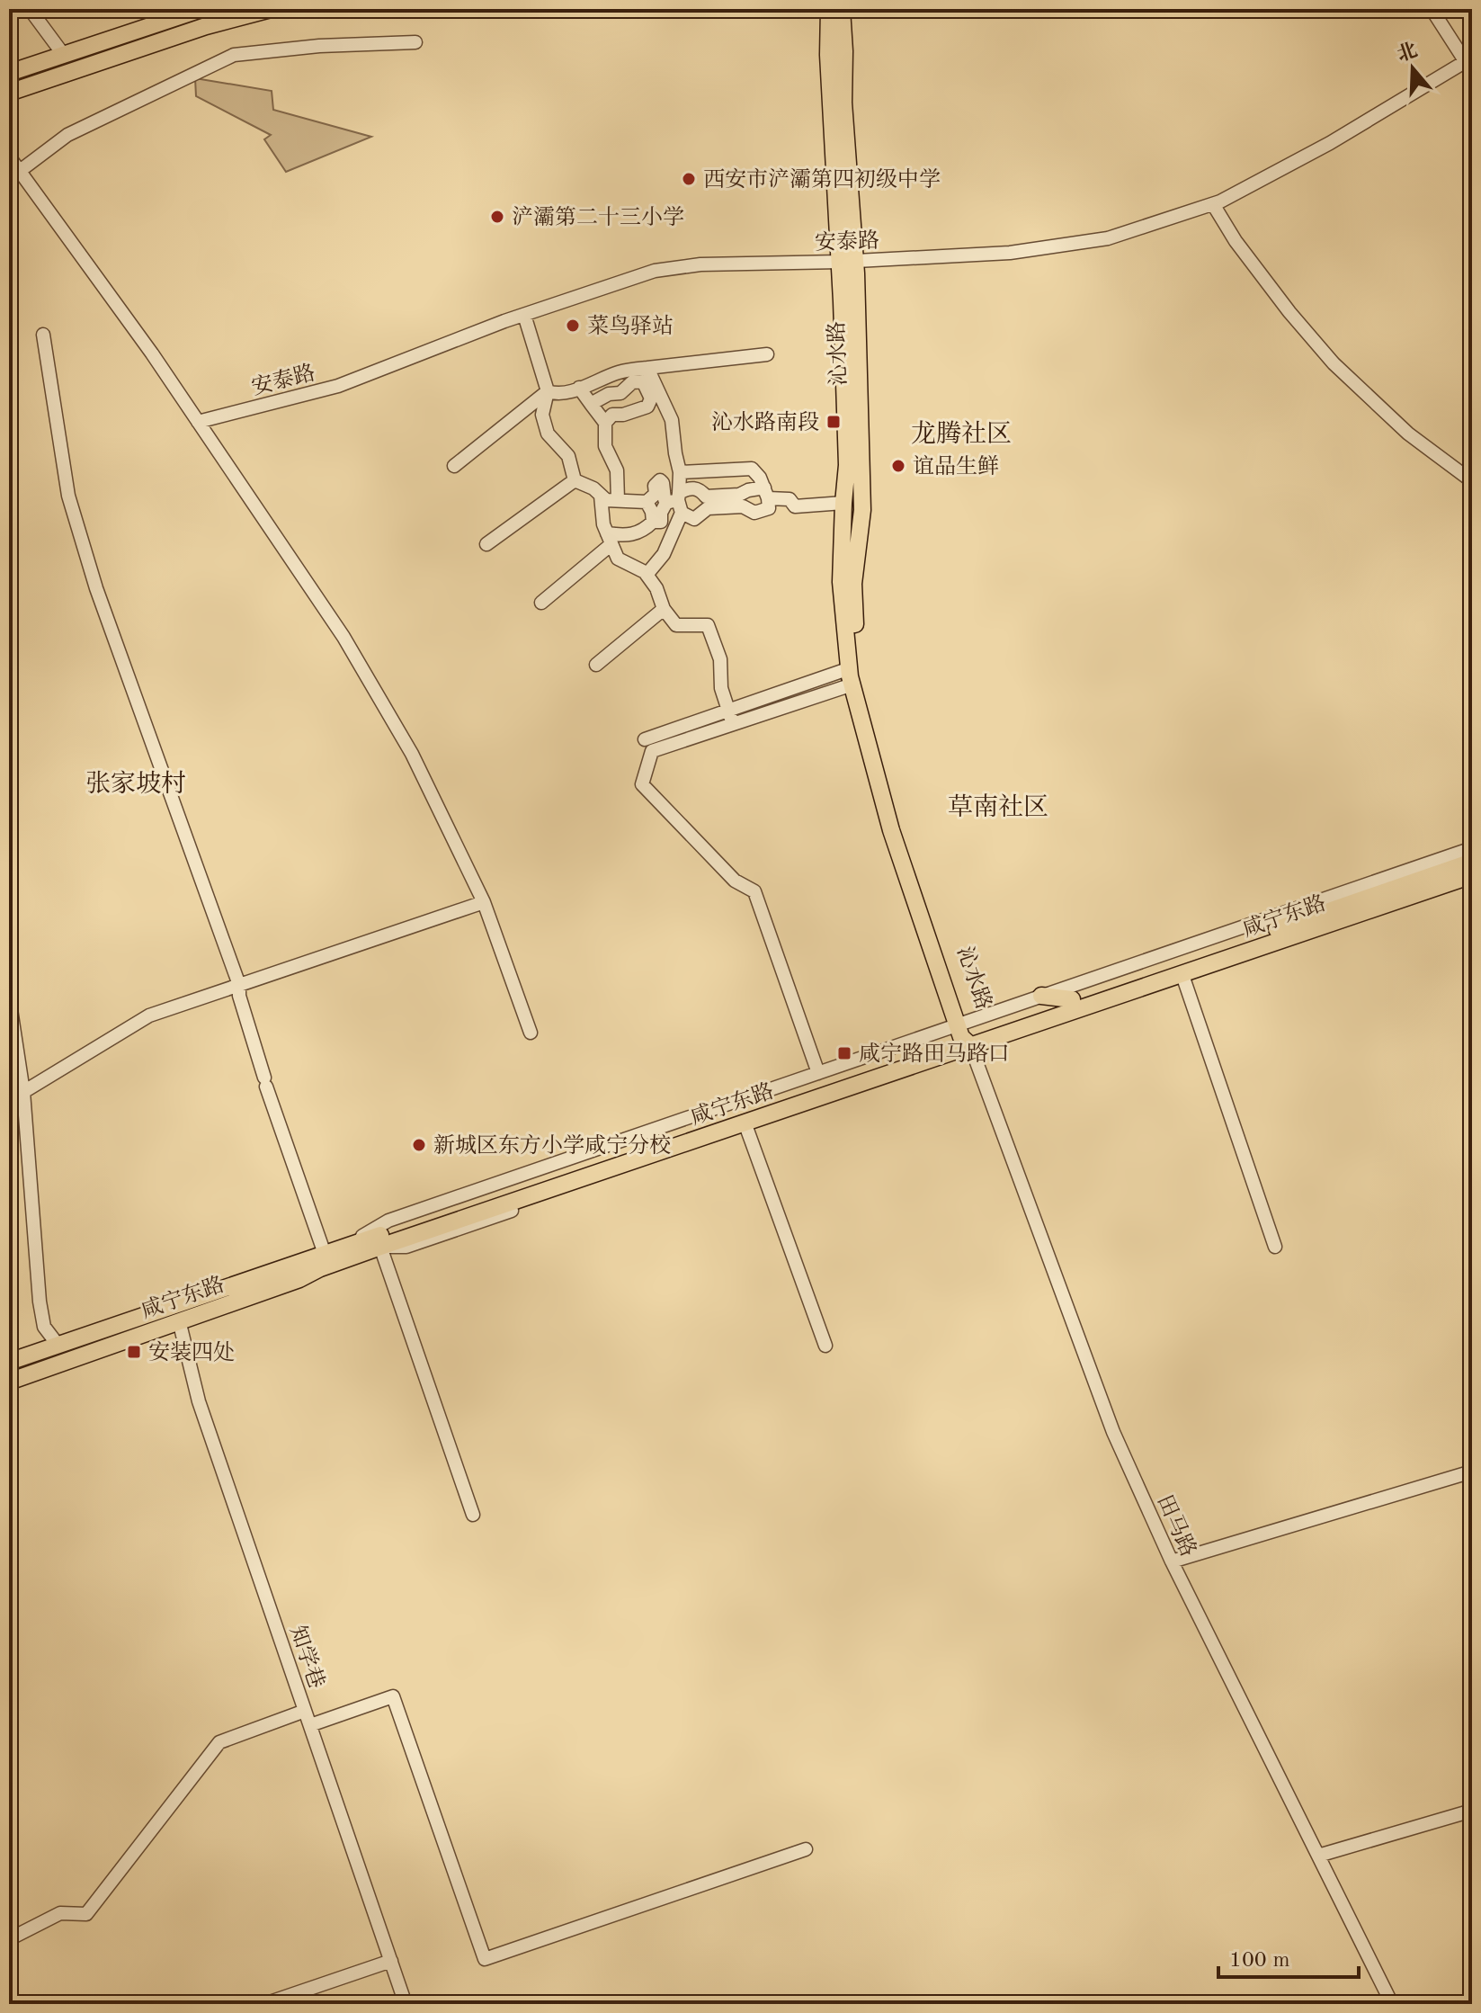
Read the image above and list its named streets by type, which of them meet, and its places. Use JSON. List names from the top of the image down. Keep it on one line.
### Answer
{"streets":{"main road":["沁水路","咸宁东路"],"street":["安泰路","田马路","知学巷"]},"crossings":[["安泰路","沁水路"],["沁水路","咸宁东路"],["沁水路","田马路"],["咸宁东路","田马路"],["咸宁东路","知学巷"]],"districts":["龙腾社区","张家坡村","草南社区"],"places":{"other":["西安市浐灞第四初级中学","浐灞第二十三小学","菜鸟驿站","谊品生鲜","新城区东方小学咸宁分校"],"transit":["沁水路南段","咸宁路田马路口","安装四处"]},"scale_bar":"100 m","north":"top"}
